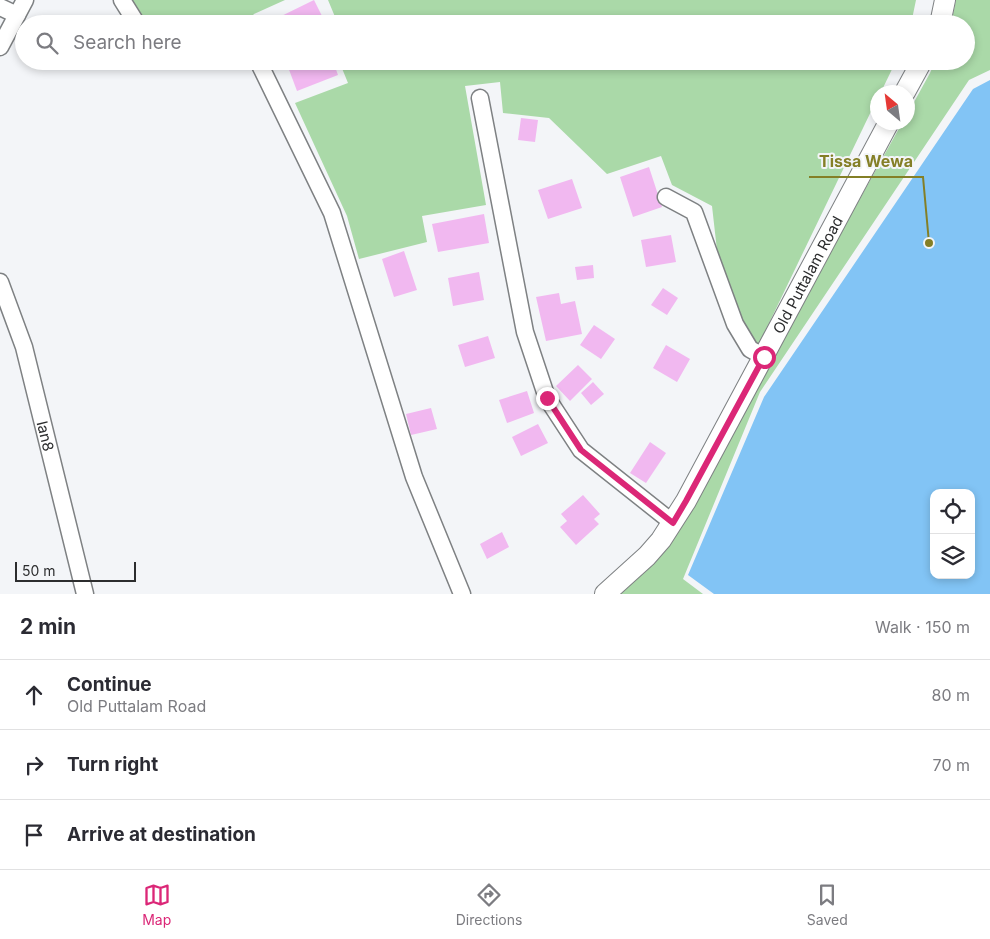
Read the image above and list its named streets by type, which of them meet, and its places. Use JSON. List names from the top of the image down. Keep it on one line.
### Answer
{"streets":{"main road":["Old Puttalam Road"],"street":["lan8"]},"places":["Tissa Wewa"],"scale_bar":"50 m","north":"top left","page":{"search":"Search here","scale":"50 m","heading":["2 min","Walk · 150 m"],"list":[["Continue","Old Puttalam Road","80 m"],["Turn right","70 m"],"Arrive at destination"],"nav":["Map","Directions","Saved"]}}
